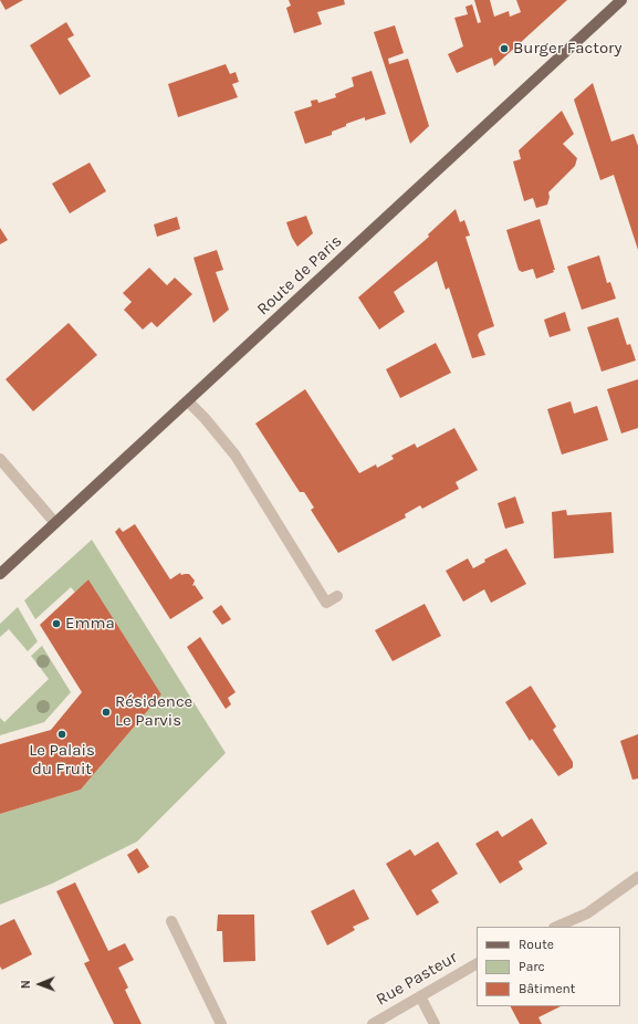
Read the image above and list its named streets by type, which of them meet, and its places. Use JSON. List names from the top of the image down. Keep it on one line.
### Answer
{"streets":{"main road":["Route de Paris"],"street":["Rue Pasteur"]},"places":["Burger Factory","Emma","Résidence Le Parvis","Le Palais du Fruit"],"legend":["Route","Parc","Bâtiment"],"north":"left"}
